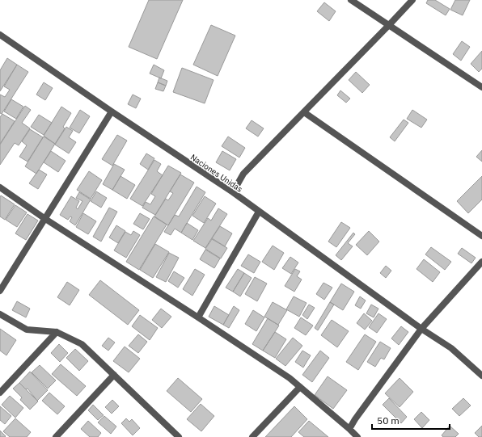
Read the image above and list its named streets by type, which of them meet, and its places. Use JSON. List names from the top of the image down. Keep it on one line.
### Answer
{"streets":{"street":["Naciones Unidas"]},"scale_bar":"50 m"}
